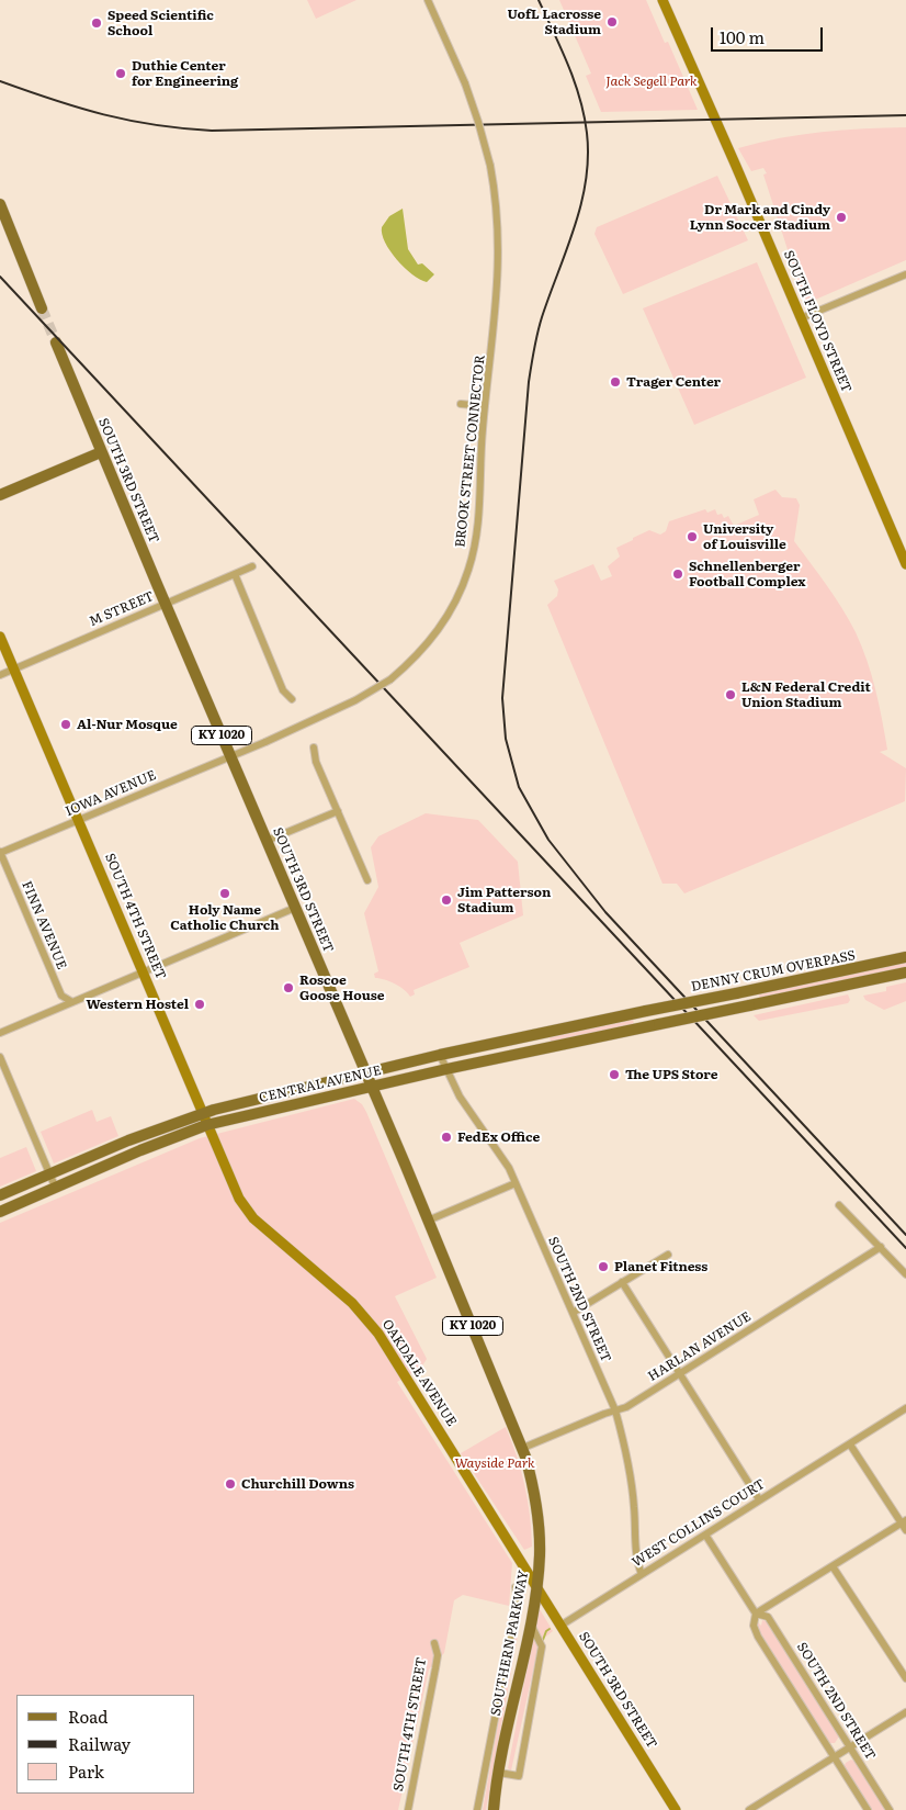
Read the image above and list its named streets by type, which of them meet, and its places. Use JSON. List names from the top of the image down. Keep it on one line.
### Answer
{"streets":{"main road":["SOUTH FLOYD STREET","SOUTH 3RD STREET","KY 1020","SOUTH 4TH STREET","DENNY CRUM OVERPASS","CENTRAL AVENUE","OAKDALE AVENUE","SOUTHERN PARKWAY"],"street":["BROOK STREET CONNECTOR","M STREET","IOWA AVENUE","FINN AVENUE","SOUTH 2ND STREET","HARLAN AVENUE","WEST COLLINS COURT"]},"crossings":[["BROOK STREET CONNECTOR","SOUTH 3RD STREET"],["BROOK STREET CONNECTOR","IOWA AVENUE"],["SOUTH 3RD STREET","M STREET"],["SOUTH 3RD STREET","IOWA AVENUE"],["SOUTH 3RD STREET","CENTRAL AVENUE"],["SOUTH 3RD STREET","HARLAN AVENUE"],["SOUTH 3RD STREET","OAKDALE AVENUE"],["SOUTH 3RD STREET","WEST COLLINS COURT"],["SOUTH 3RD STREET","SOUTHERN PARKWAY"],["M STREET","SOUTH 4TH STREET"],["IOWA AVENUE","SOUTH 4TH STREET"],["IOWA AVENUE","FINN AVENUE"],["SOUTH 4TH STREET","CENTRAL AVENUE"],["SOUTH 4TH STREET","OAKDALE AVENUE"],["DENNY CRUM OVERPASS","CENTRAL AVENUE"],["CENTRAL AVENUE","SOUTH 2ND STREET"],["SOUTH 2ND STREET","HARLAN AVENUE"],["SOUTH 2ND STREET","WEST COLLINS COURT"],["HARLAN AVENUE","SOUTHERN PARKWAY"],["OAKDALE AVENUE","SOUTHERN PARKWAY"]],"parks":["Jack Segell Park","Wayside Park"],"places":["UofL Lacrosse Stadium","Speed Scientific School","Duthie Center for Engineering","Dr Mark and Cindy Lynn Soccer Stadium","Trager Center","University of Louisville","Schnellenberger Football Complex","L&N Federal Credit Union Stadium","Al-Nur Mosque","Holy Name Catholic Church","Jim Patterson Stadium","Roscoe Goose House","Western Hostel","The UPS Store","FedEx Office","Planet Fitness","Churchill Downs"],"legend":["Road","Railway","Park"],"scale_bar":"100 m"}
